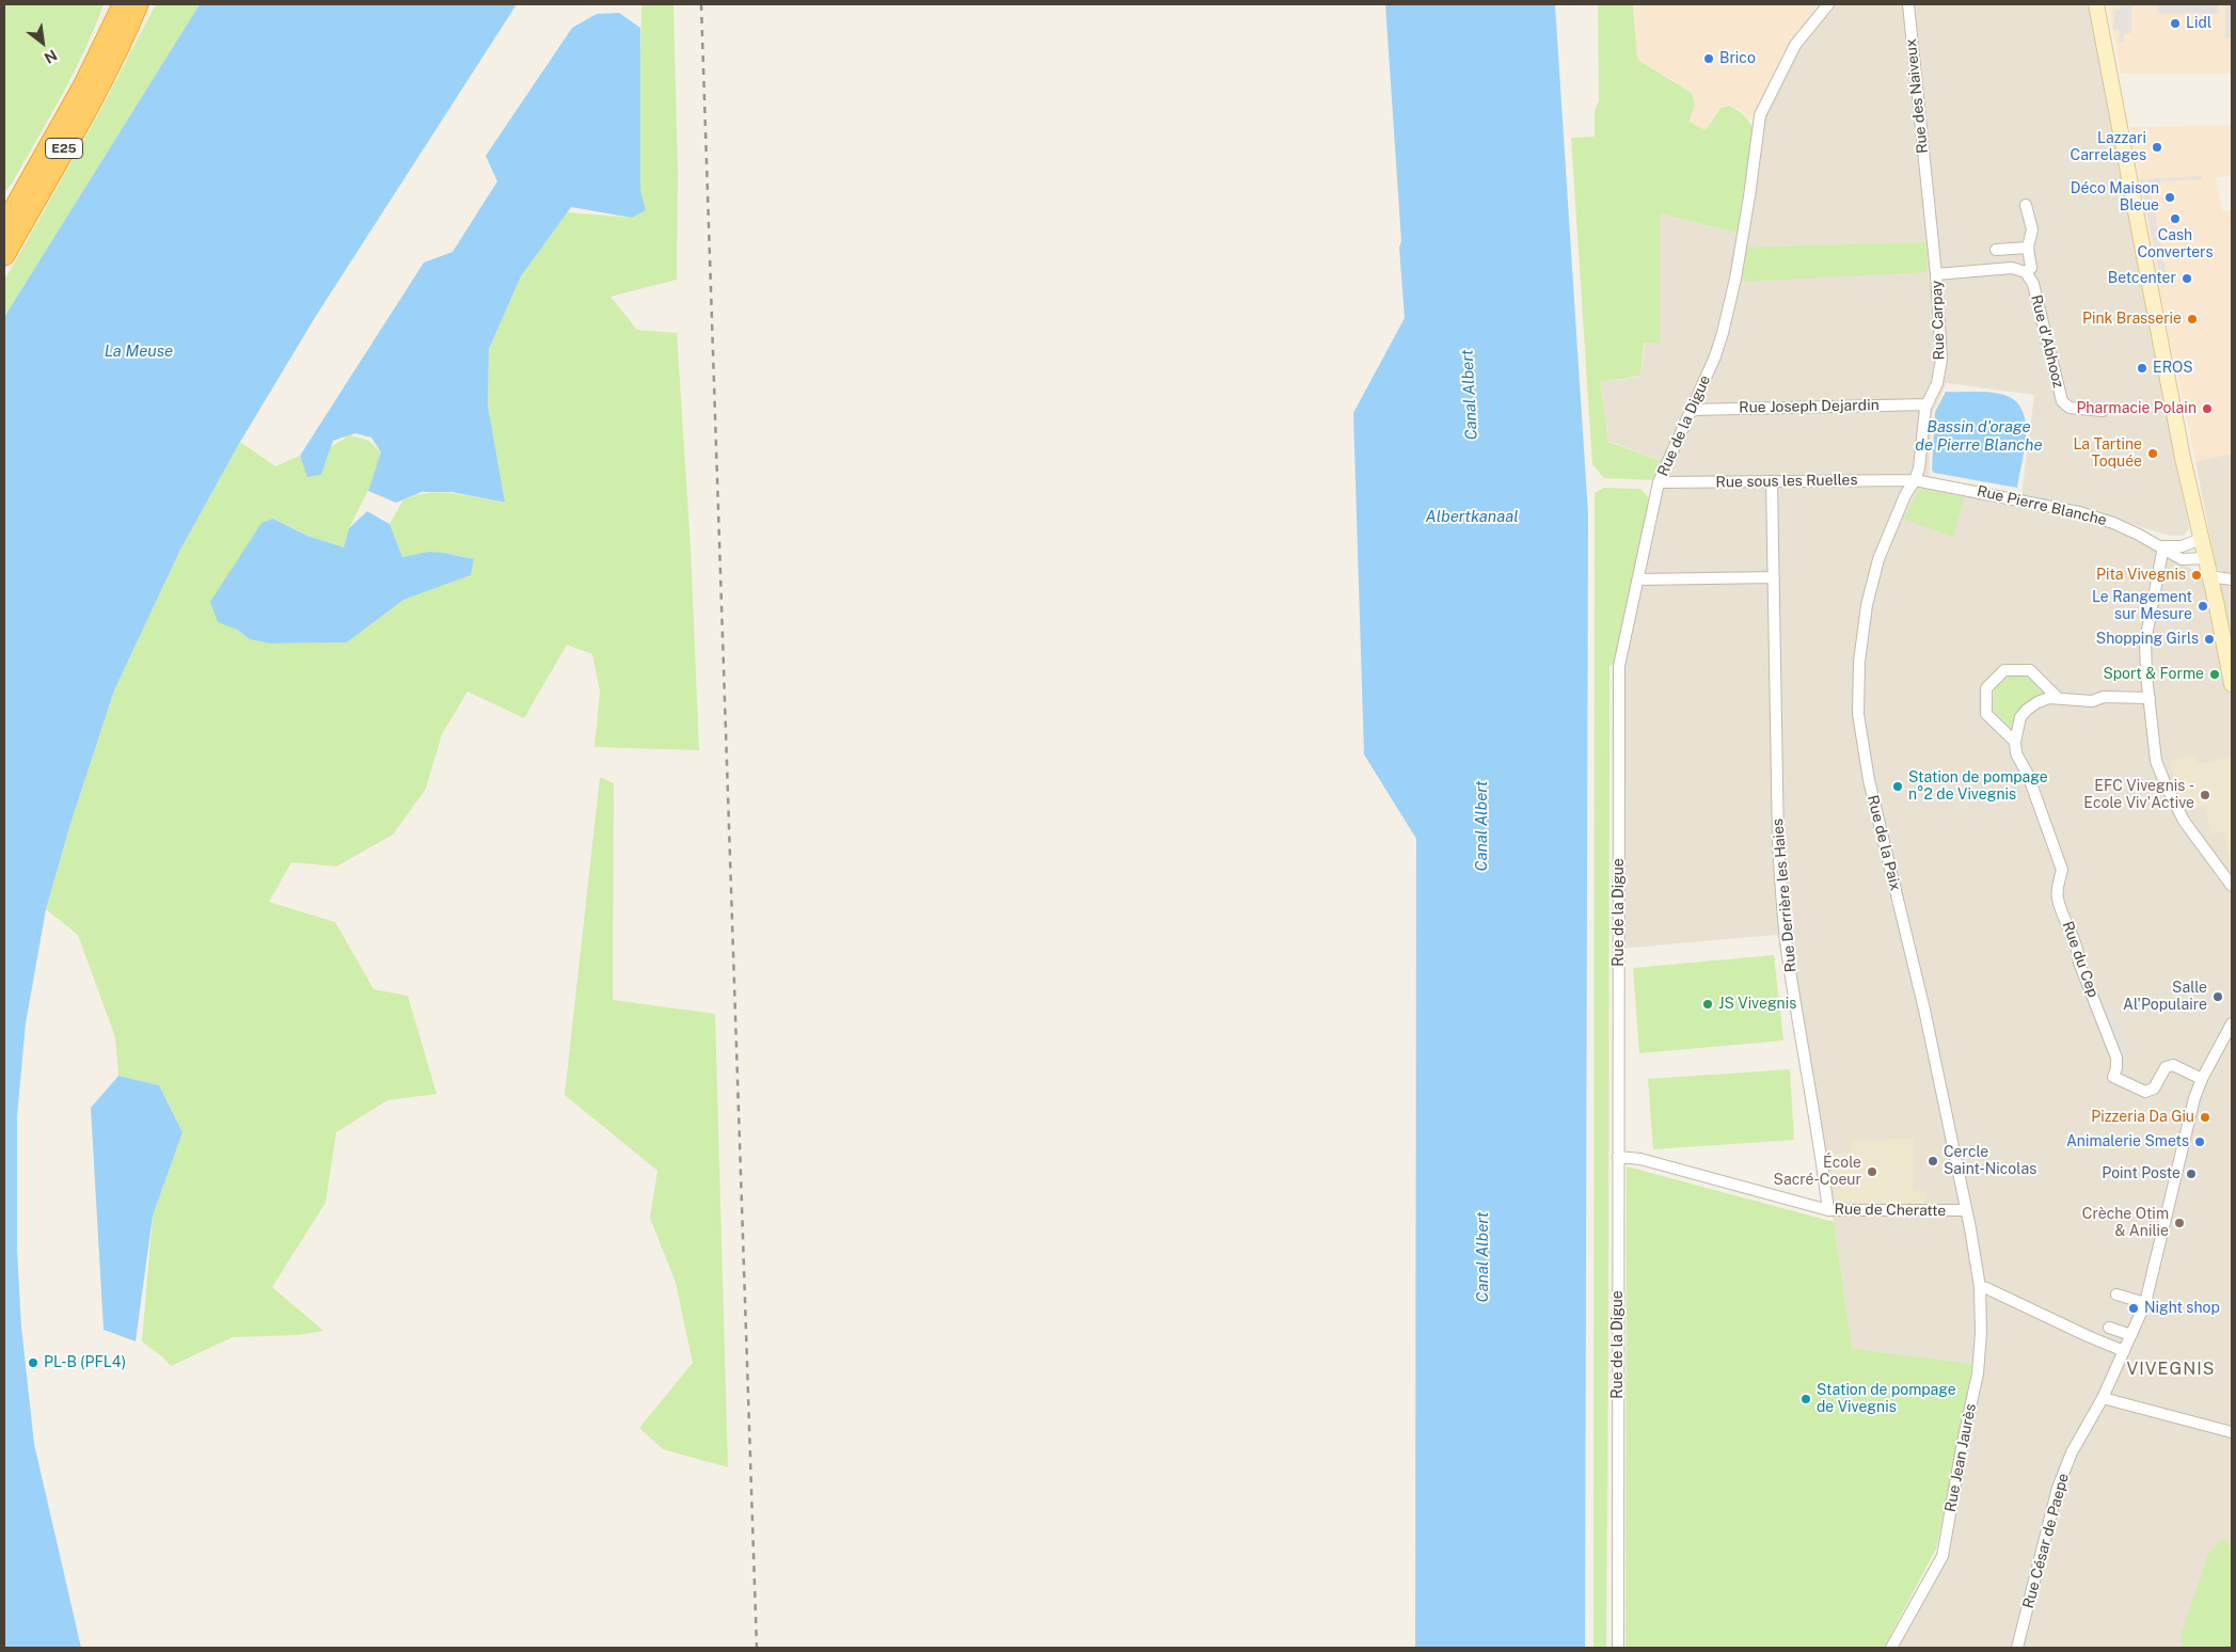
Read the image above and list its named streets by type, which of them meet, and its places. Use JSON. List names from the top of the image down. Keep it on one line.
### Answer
{"streets":{"highway":["E25"],"street":["Rue des Naiveux","Rue Carpay","Rue d'Abhooz","Rue Joseph Dejardin","Rue de la Digue","Rue sous les Ruelles","Rue Pierre Blanche","Rue de la Paix","Rue Derrière les Haies","Rue du Cep","Rue de Cheratte","Rue Jean Jaurès","Rue César de Paepe"]},"crossings":[["Rue des Naiveux","Rue Carpay"],["Rue Carpay","Rue Joseph Dejardin"],["Rue Carpay","Rue sous les Ruelles"],["Rue Carpay","Rue Pierre Blanche"],["Rue Carpay","Rue de la Paix"],["Rue Joseph Dejardin","Rue de la Digue"],["Rue de la Digue","Rue sous les Ruelles"],["Rue de la Digue","Rue de Cheratte"],["Rue sous les Ruelles","Rue Pierre Blanche"],["Rue sous les Ruelles","Rue de la Paix"],["Rue sous les Ruelles","Rue Derrière les Haies"],["Rue Pierre Blanche","Rue de la Paix"],["Rue de la Paix","Rue de Cheratte"],["Rue Derrière les Haies","Rue de Cheratte"],["Rue du Cep","Rue César de Paepe"],["Rue de Cheratte","Rue Jean Jaurès"]],"districts":["VIVEGNIS"],"water":["La Meuse","Canal Albert","Bassin d'orage de Pierre Blanche","Albertkanaal"],"places":["Lidl","Brico","Lazzari Carrelages","Déco Maison Bleue","Cash Converters","Betcenter","Pink Brasserie","EROS","Pharmacie Polain","La Tartine Toquée","Pita Vivegnis","Le Rangement sur Mesure","Shopping Girls","Sport & Forme","Station de pompage n°2 de Vivegnis","EFC Vivegnis - Ecole Viv'Active","Salle Al'Populaire","JS Vivegnis","Pizzeria Da Giu","Animalerie Smets","Cercle Saint-Nicolas","École Sacré-Coeur","Point Poste","Crèche Otim & Anilie","Night shop","PL-B (PFL4)","Station de pompage de Vivegnis"],"north":"bottom right"}
